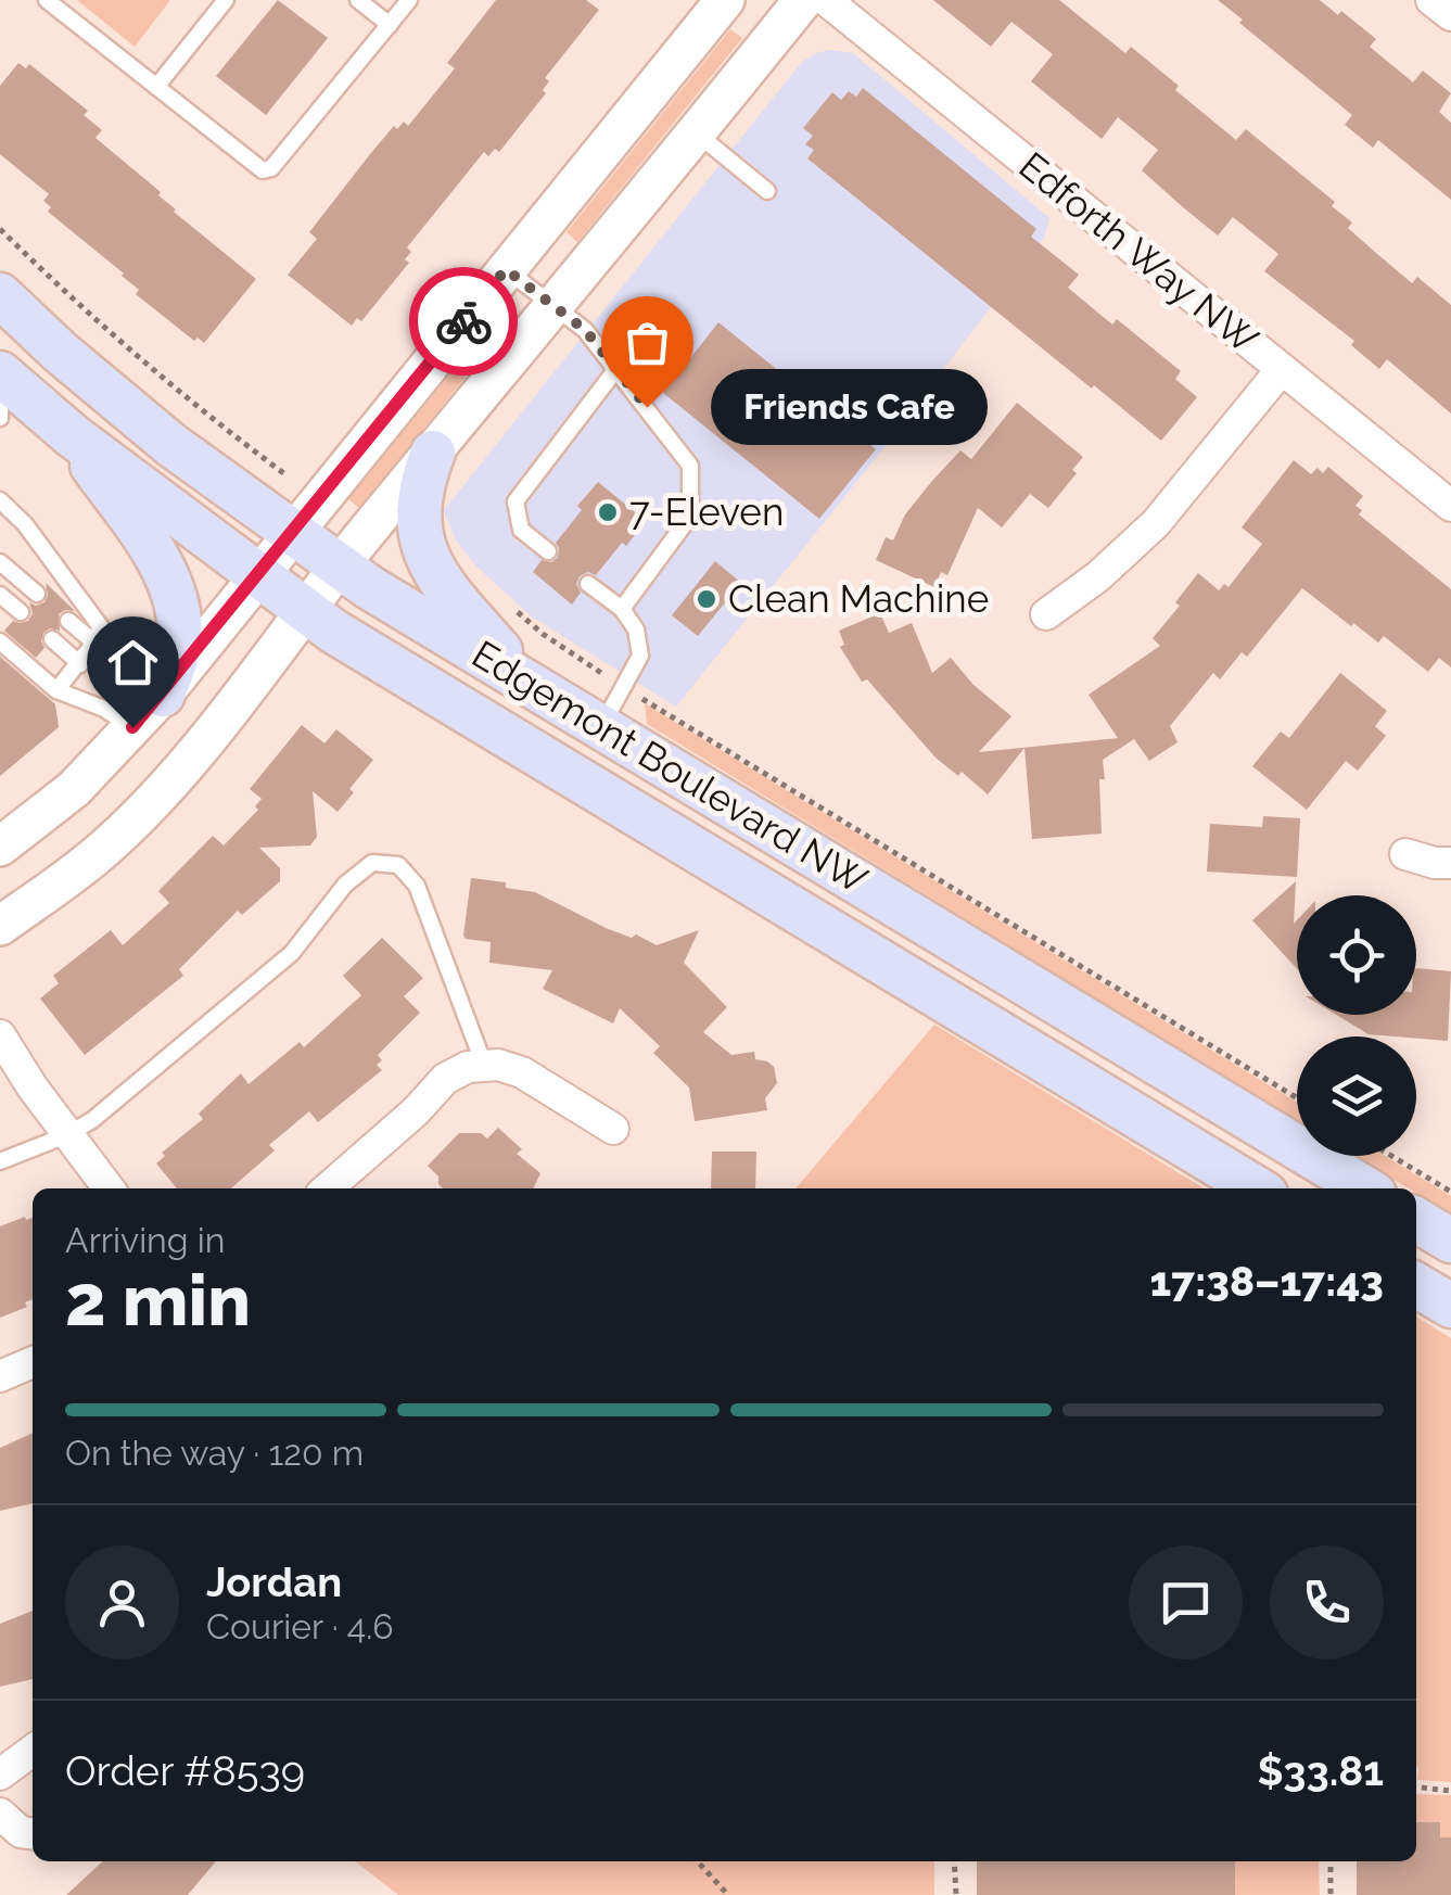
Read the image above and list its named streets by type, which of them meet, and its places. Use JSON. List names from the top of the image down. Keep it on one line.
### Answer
{"streets":{"main road":["Edgemont Boulevard NW"],"street":["Edforth Way NW"]},"places":["Friends Cafe","7-Eleven","Clean Machine"],"page":{"bubble":"Friends Cafe","heading":["2 min","Arriving in","17:38–17:43"],"panel":["Jordan","Courier · 4.6","Order #8539","$33.81"],"bar":"On the way · 120 m"}}
